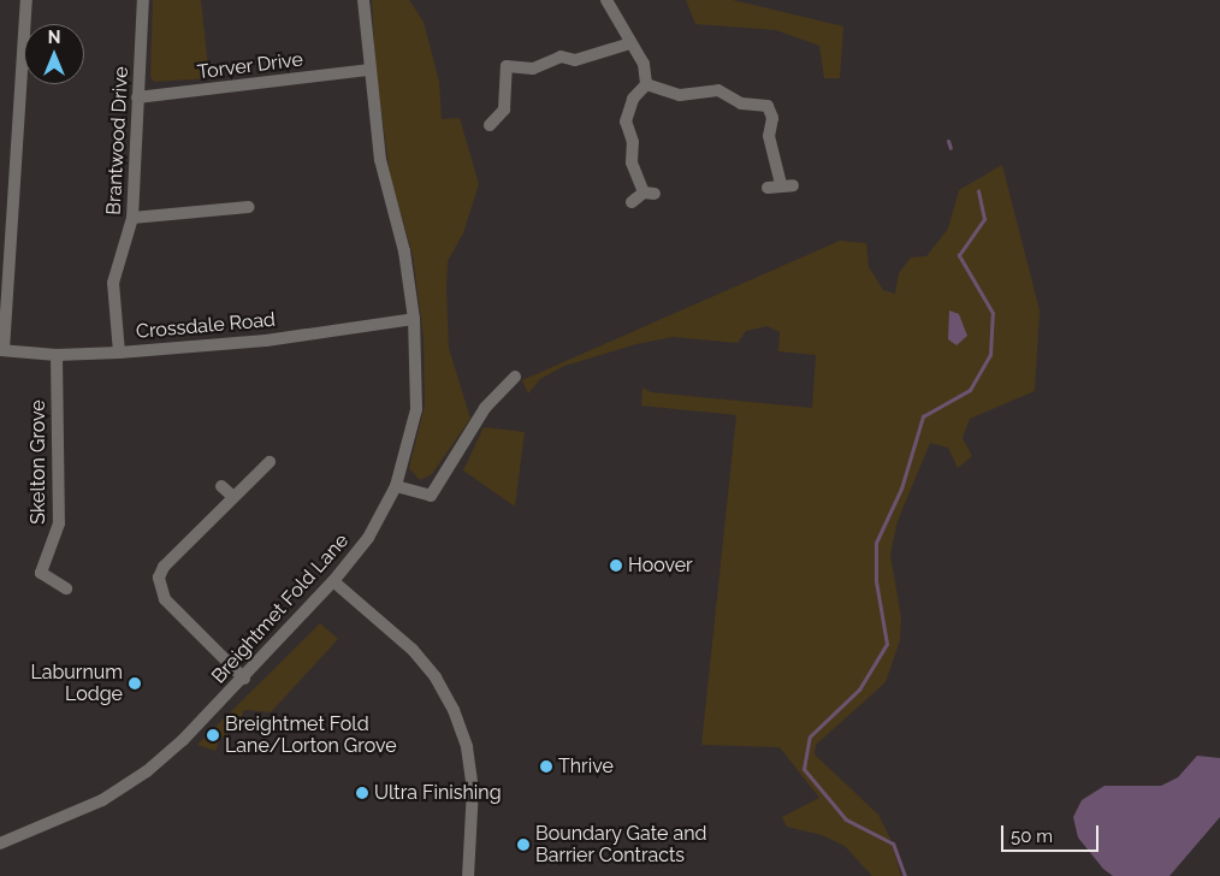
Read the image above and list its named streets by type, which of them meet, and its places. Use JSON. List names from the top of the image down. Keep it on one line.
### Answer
{"streets":{"street":["Torver Drive","Brantwood Drive","Crossdale Road","Skelton Grove","Breightmet Fold Lane"]},"crossings":[["Torver Drive","Brantwood Drive"],["Torver Drive","Breightmet Fold Lane"],["Brantwood Drive","Crossdale Road"],["Crossdale Road","Skelton Grove"],["Crossdale Road","Breightmet Fold Lane"]],"places":["Hoover","Laburnum Lodge","Breightmet Fold Lane/Lorton Grove","Thrive","Ultra Finishing","Boundary Gate and Barrier Contracts"],"scale_bar":"50 m","north":"top"}
